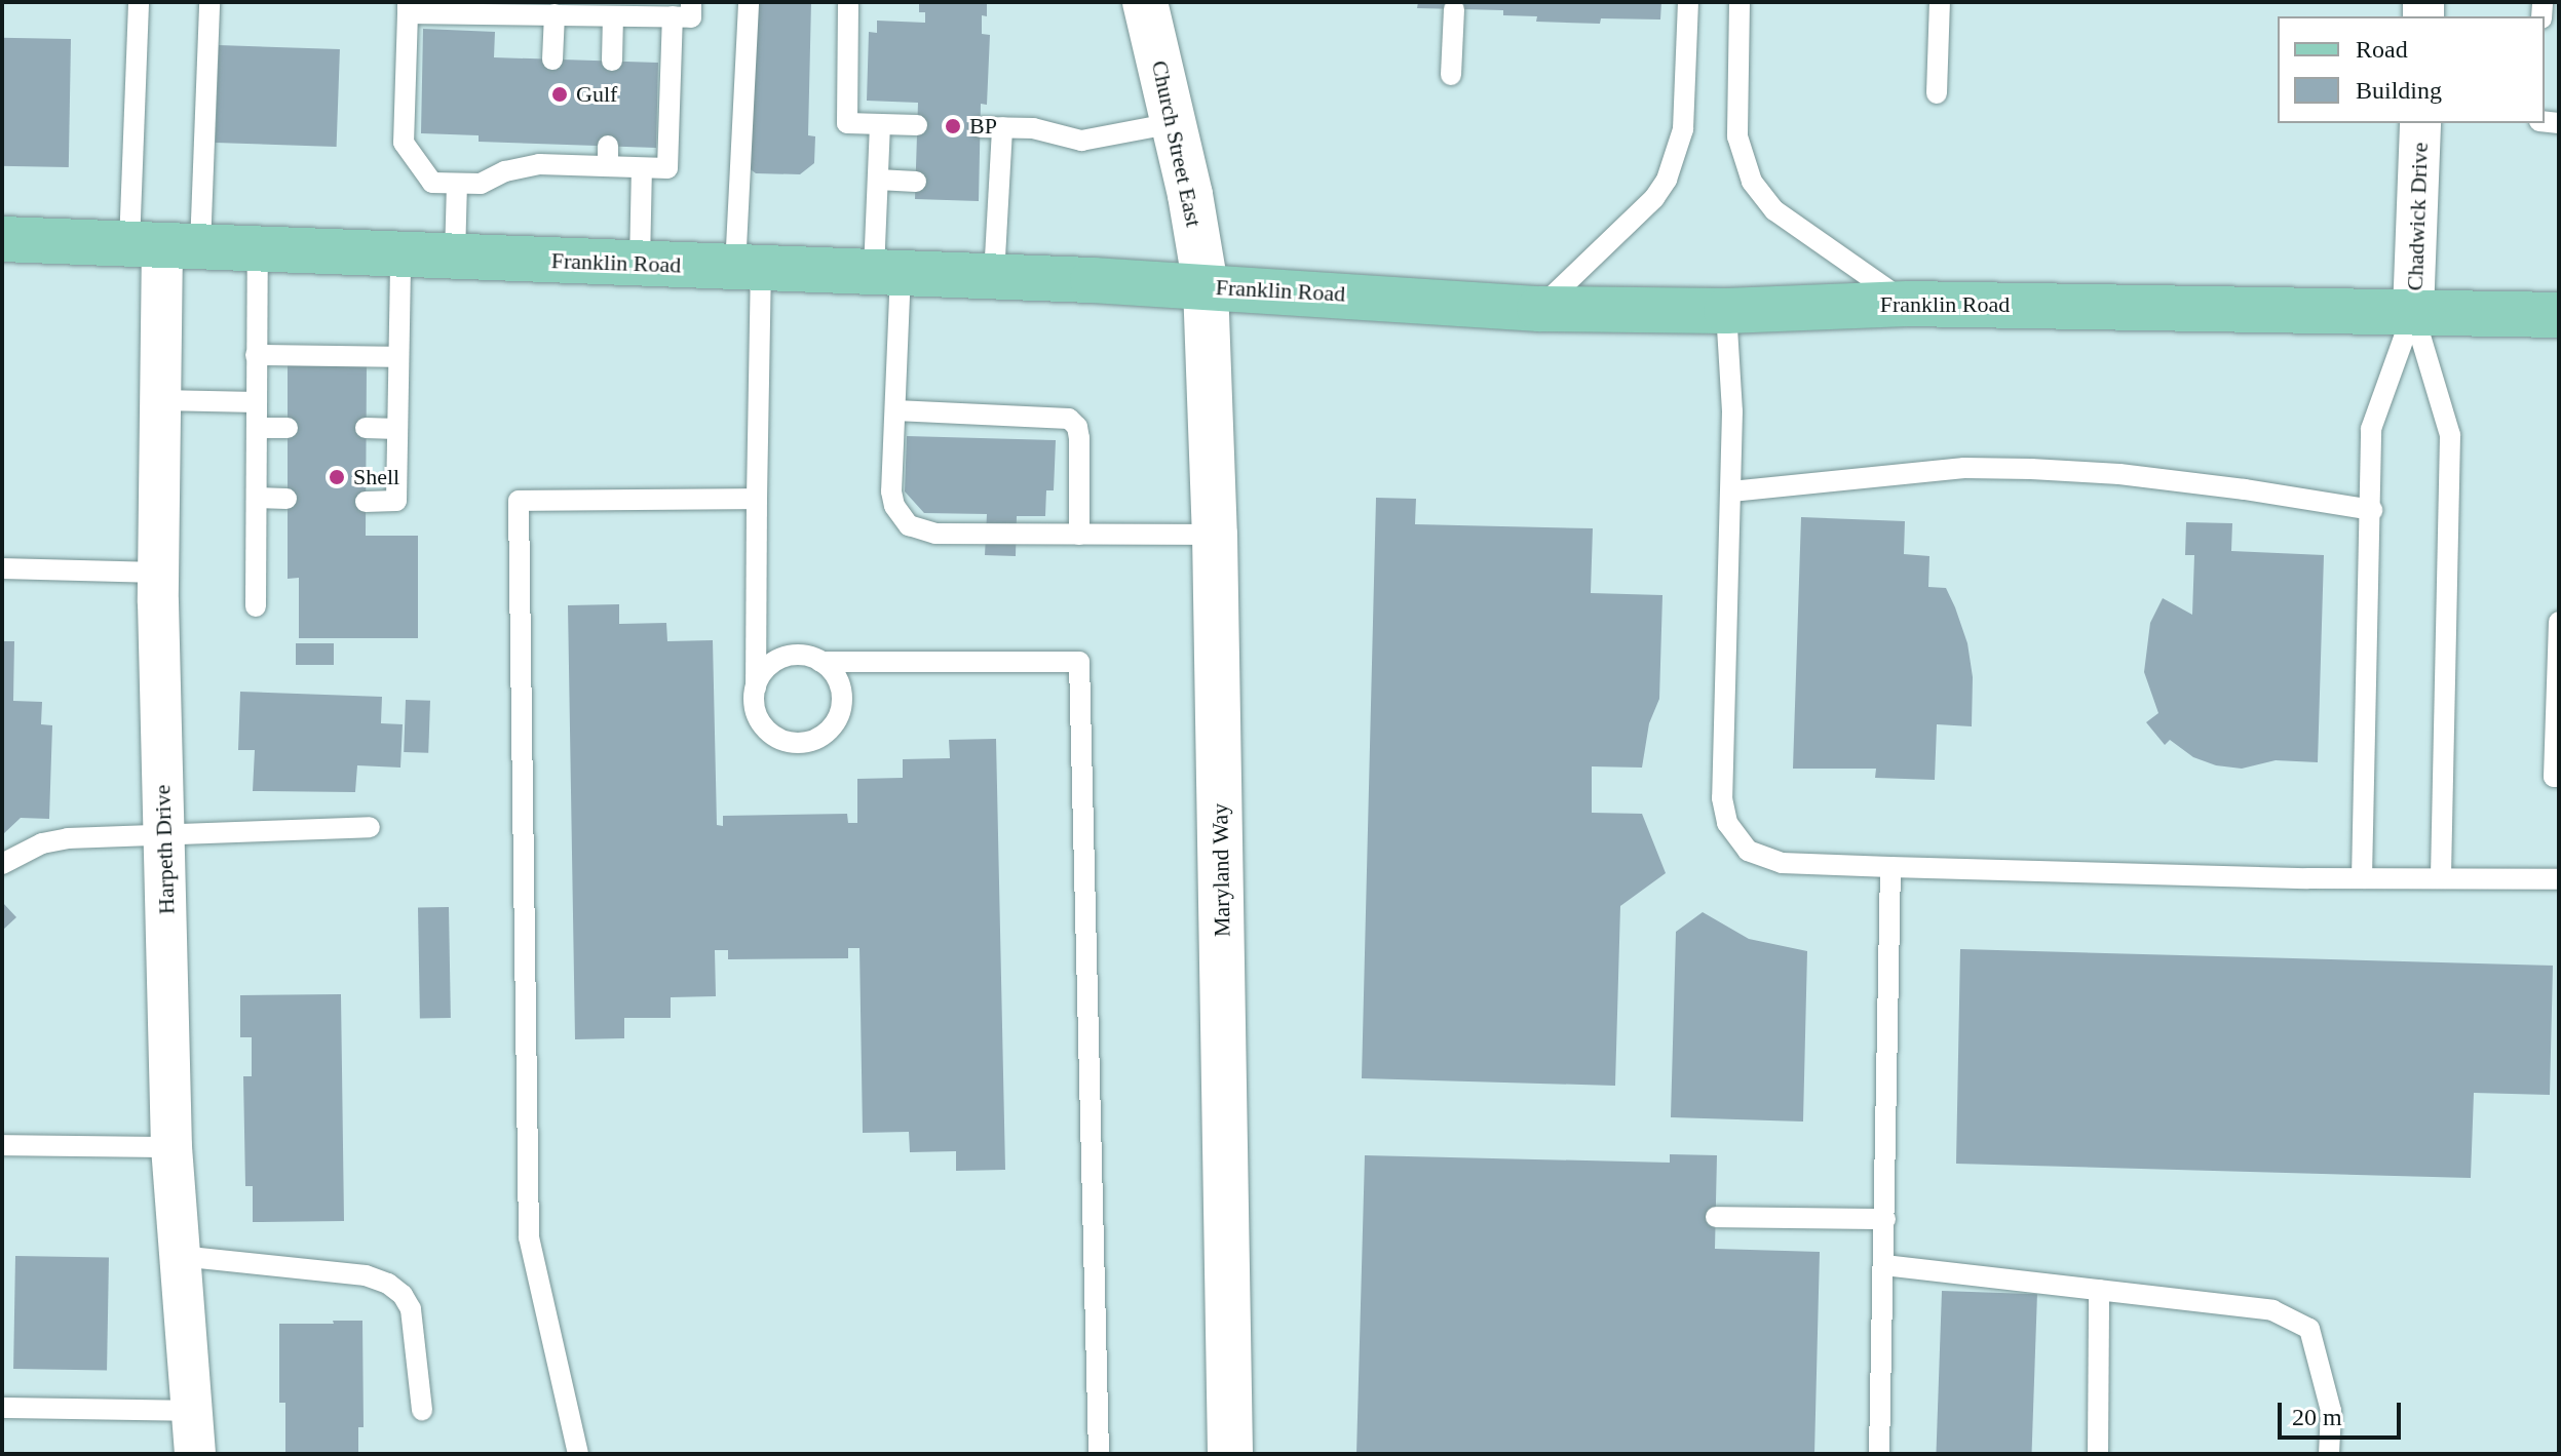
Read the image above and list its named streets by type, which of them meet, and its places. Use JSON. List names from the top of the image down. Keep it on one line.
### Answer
{"streets":{"main road":["Church Street East","Franklin Road","Maryland Way"],"street":["Chadwick Drive","Harpeth Drive"]},"crossings":[["Church Street East","Franklin Road"],["Church Street East","Maryland Way"],["Chadwick Drive","Franklin Road"],["Franklin Road","Harpeth Drive"],["Franklin Road","Maryland Way"]],"places":["Gulf","BP","Shell"],"legend":["Road","Building"],"scale_bar":"20 m"}
